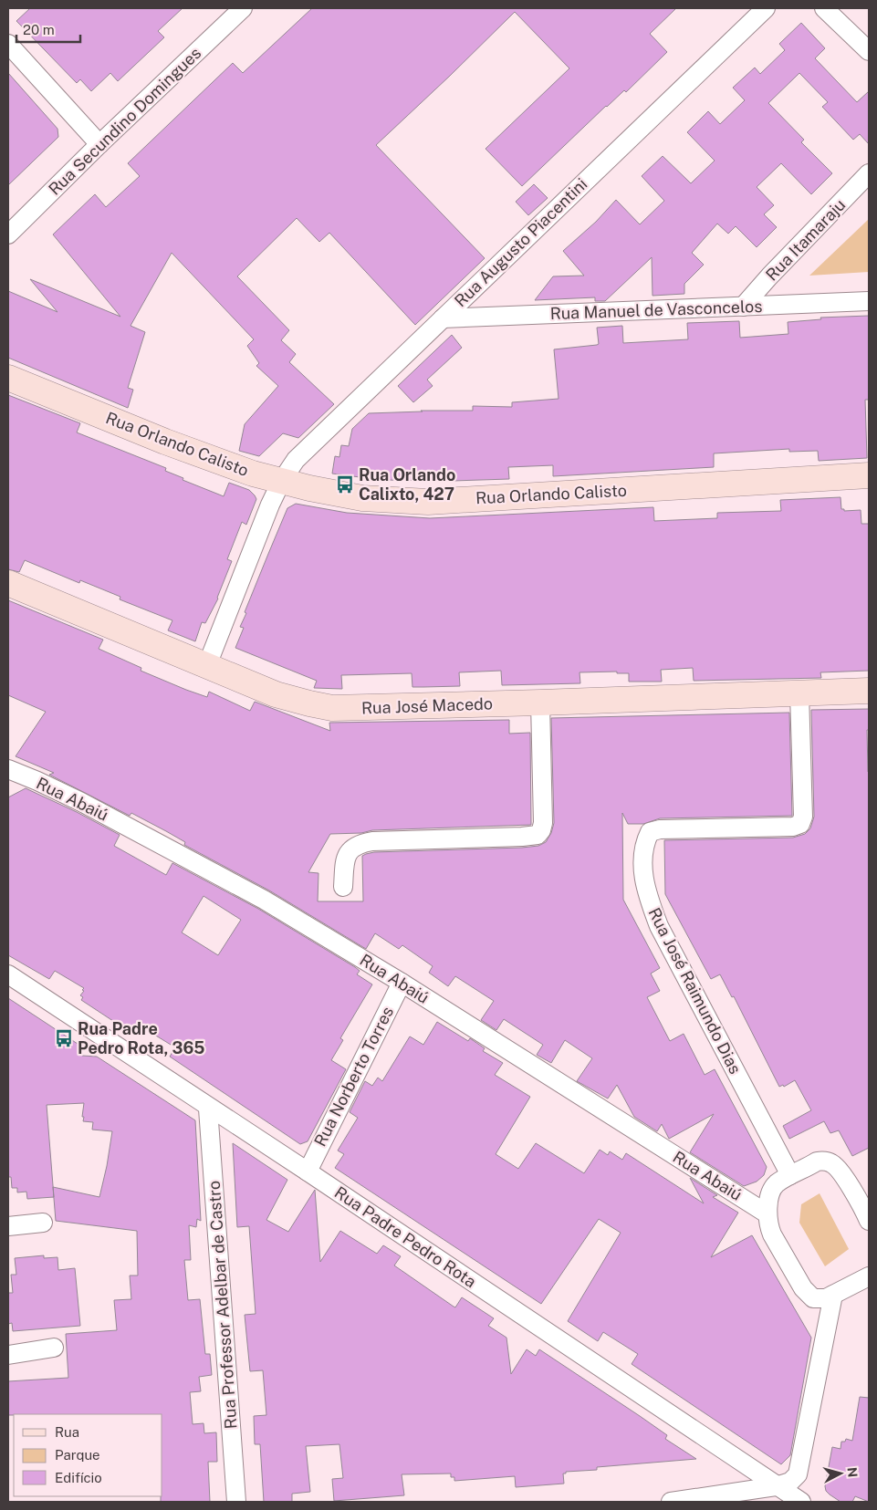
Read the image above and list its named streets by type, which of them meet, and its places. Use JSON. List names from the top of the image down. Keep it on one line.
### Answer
{"streets":{"street":["Rua Secundino Domingues","Rua Itamaraju","Rua Augusto Piacentini","Rua Manuel de Vasconcelos","Rua Orlando Calisto","Rua José Macedo","Rua Abaiú","Rua José Raimundo Dias","Rua Norberto Torres","Rua Padre Pedro Rota","Rua Professor Adelbar de Castro"]},"crossings":[["Rua Itamaraju","Rua Manuel de Vasconcelos"],["Rua Augusto Piacentini","Rua Manuel de Vasconcelos"],["Rua Augusto Piacentini","Rua Orlando Calisto"],["Rua Augusto Piacentini","Rua José Macedo"],["Rua José Macedo","Rua José Raimundo Dias"],["Rua Abaiú","Rua Norberto Torres"],["Rua Norberto Torres","Rua Padre Pedro Rota"],["Rua Padre Pedro Rota","Rua Professor Adelbar de Castro"]],"places":{"bus stop":["Rua Orlando Calixto, 427","Rua Padre Pedro Rota, 365"]},"legend":["Rua","Parque","Edifício"],"scale_bar":"20 m","north":"right"}
